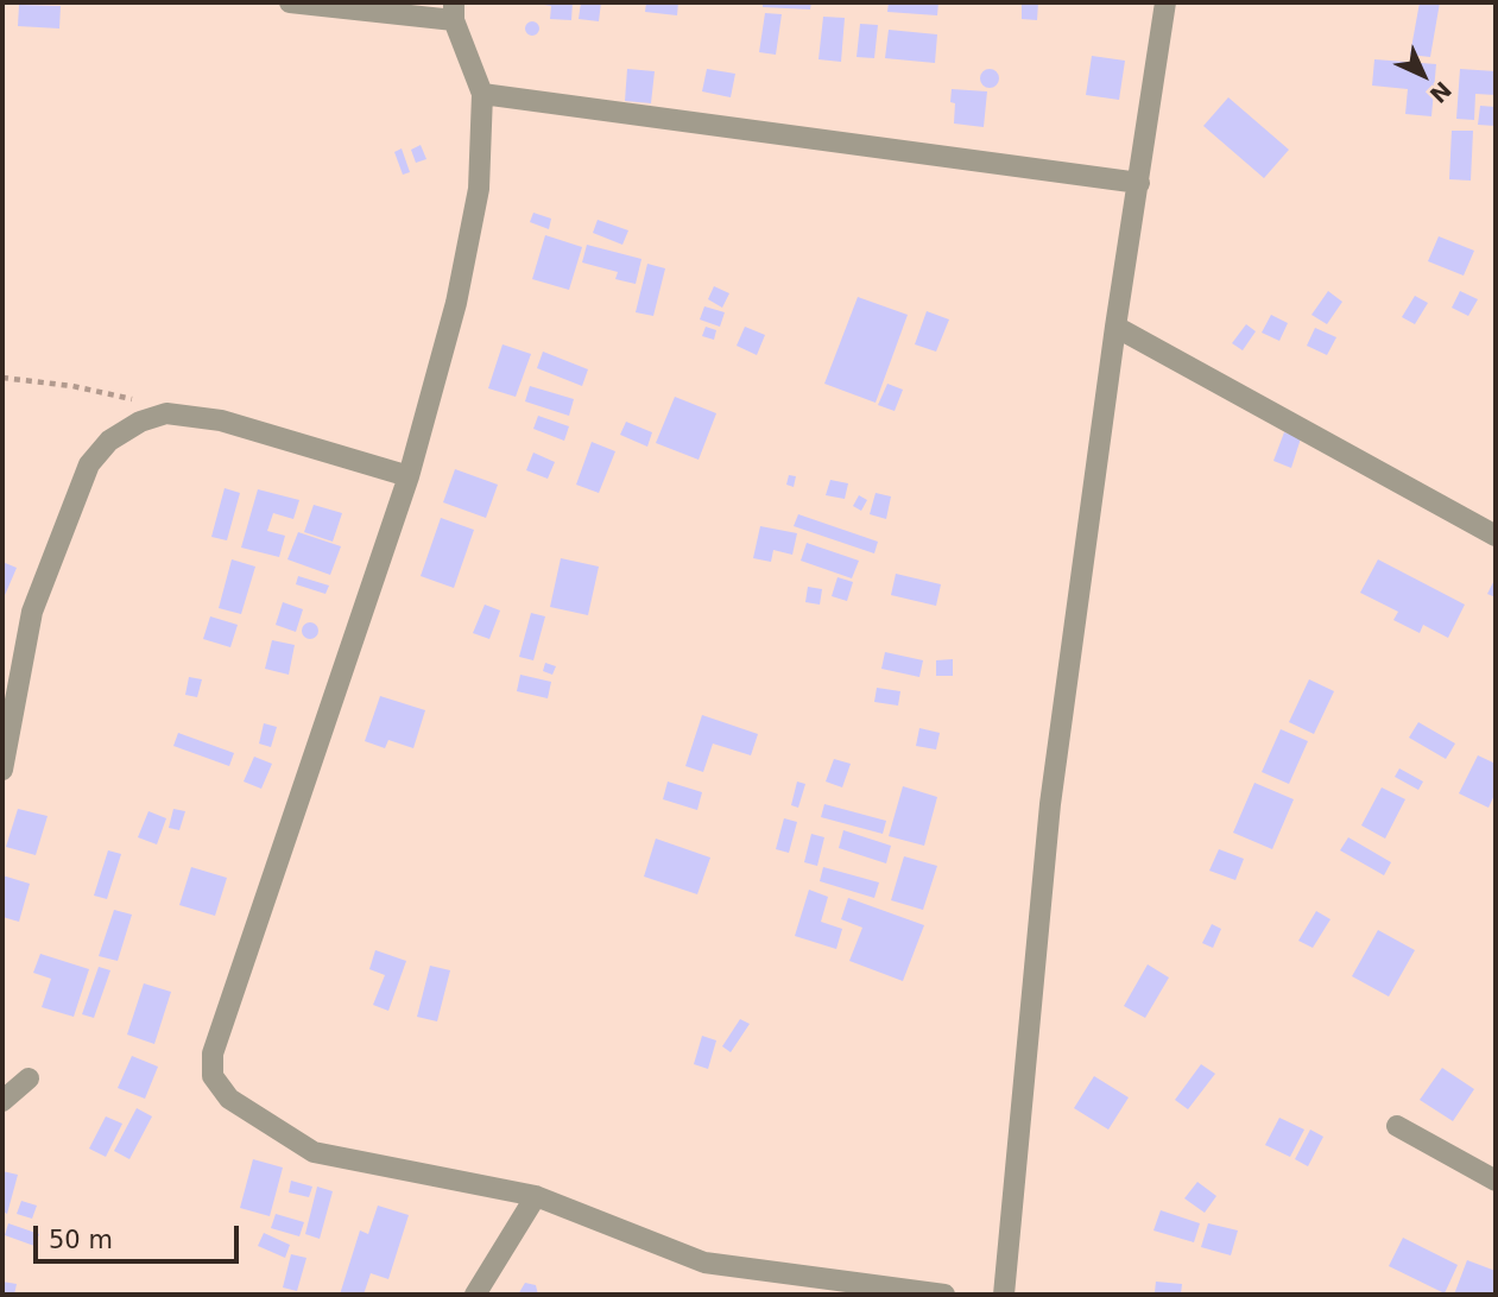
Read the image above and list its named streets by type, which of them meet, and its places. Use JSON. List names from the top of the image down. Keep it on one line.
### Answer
{"scale_bar":"50 m","north":"bottom right"}
